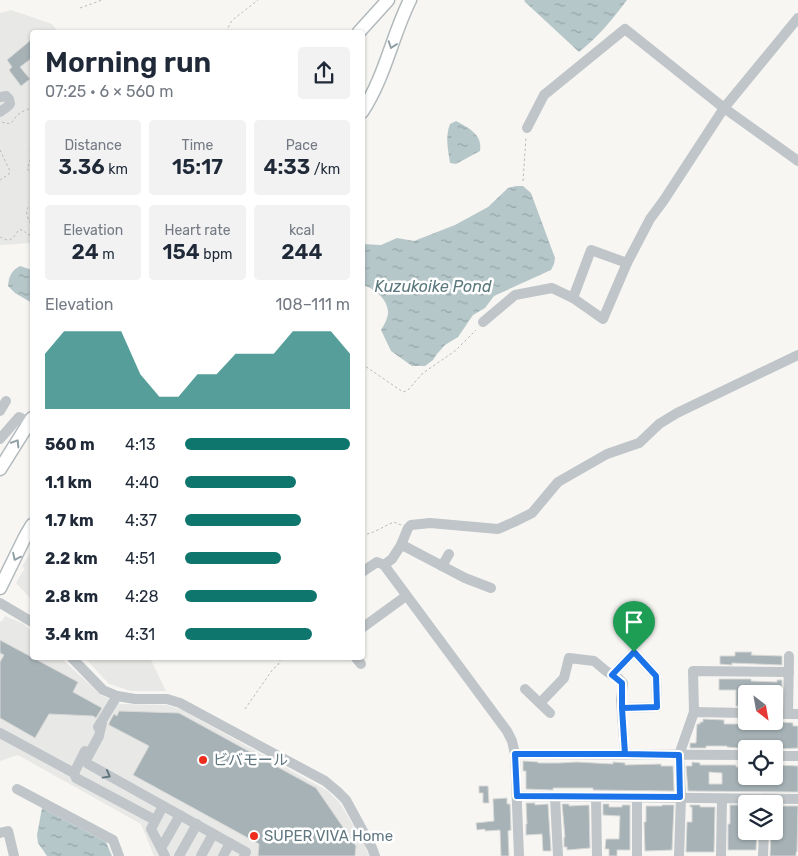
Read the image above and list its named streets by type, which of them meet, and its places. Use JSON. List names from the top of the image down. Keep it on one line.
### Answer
{"water":["Kuzukoike Pond"],"places":["ビバモール","SUPER VIVA Home"],"north":"bottom right","page":{"heading":["Morning run","07:25 · 6 × 560 m"],"stats":[["Distance","3.36 km"],["Time","15:17"],["Pace","4:33 /km"],["Elevation","24 m"],["Heart rate","154 bpm"],["kcal","244"]],"chart":["Elevation","108–111 m"],"list":[{"name":"560 m","note":"4:13"},{"name":"1.1 km","note":"4:40"},{"name":"1.7 km","note":"4:37"},{"name":"2.2 km","note":"4:51"},{"name":"2.8 km","note":"4:28"},{"name":"3.4 km","note":"4:31"}]}}
